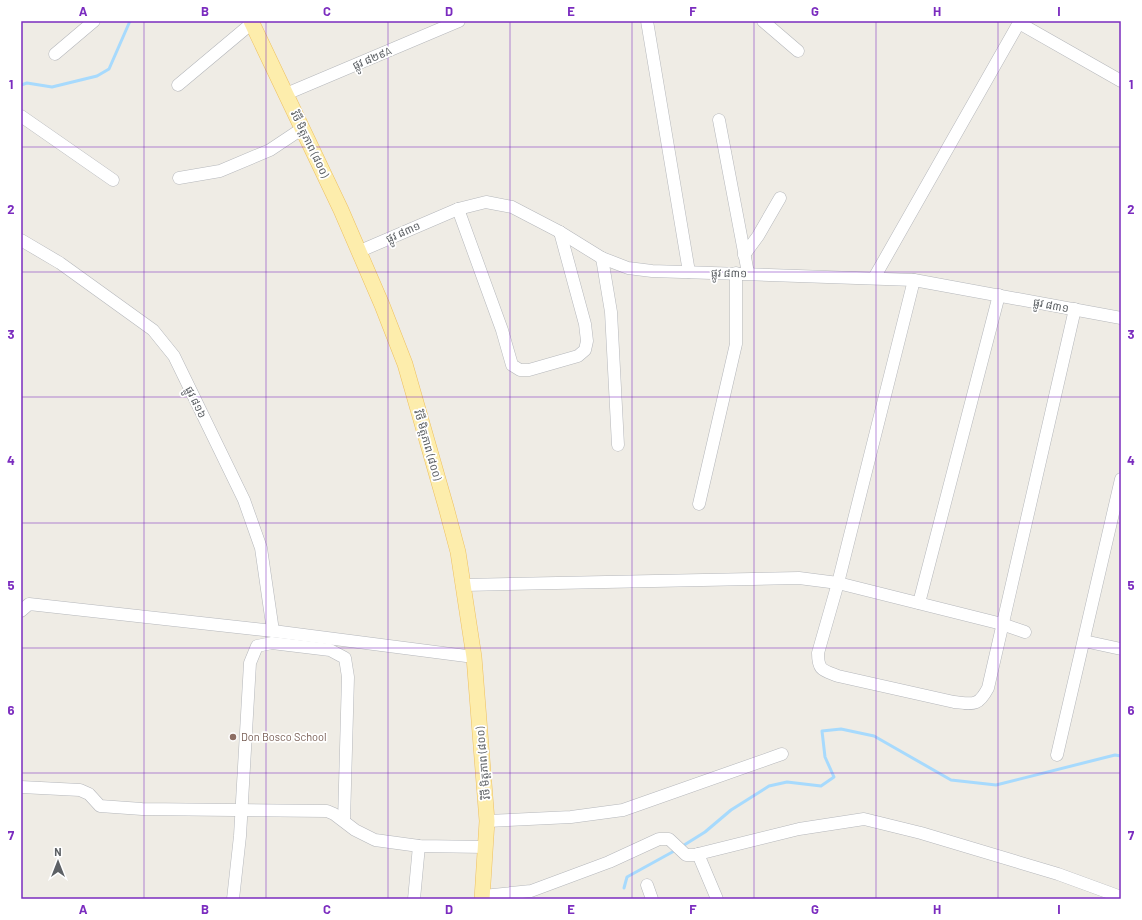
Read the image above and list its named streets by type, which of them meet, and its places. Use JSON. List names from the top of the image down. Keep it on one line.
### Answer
{"streets":{"main road":["វិថី មិត្តភាព (៨០០)"],"street":["ផ្លូវ ៨២៩A","ផ្លូវ ៨៣១","ផ្លូវ ៨១៦"]},"crossings":[["ផ្លូវ ៨២៩A","វិថី មិត្តភាព (៨០០)"],["វិថី មិត្តភាព (៨០០)","ផ្លូវ ៨៣១"]],"places":["Don Bosco School"],"north":"top","grid":{"columns":["A","B","C","D","E","F","G","H","I"],"rows":["1","2","3","4","5","6","7"]}}
